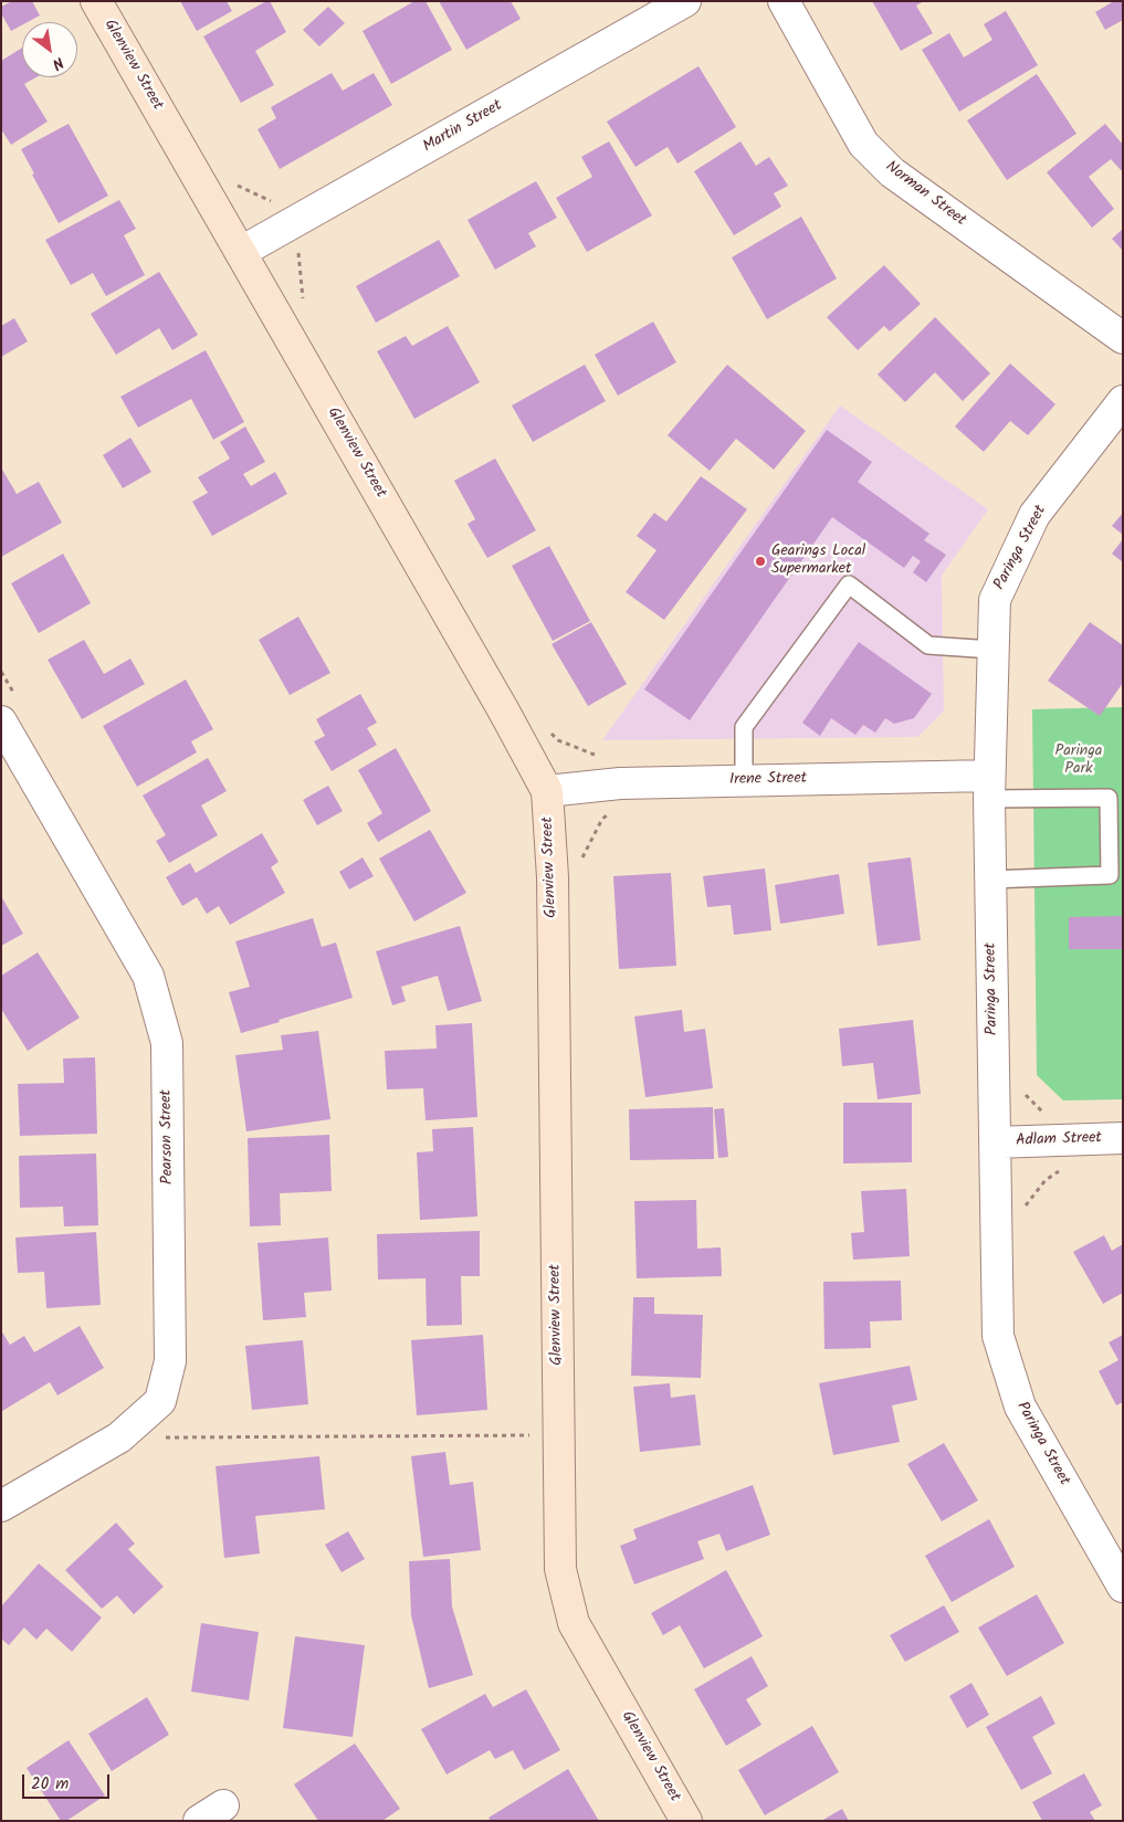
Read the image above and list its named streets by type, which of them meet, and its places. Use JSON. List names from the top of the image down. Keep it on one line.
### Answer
{"streets":{"street":["Glenview Street","Martin Street","Norman Street","Paringa Street","Irene Street","Pearson Street","Adlam Street"]},"crossings":[["Glenview Street","Martin Street"],["Glenview Street","Irene Street"],["Paringa Street","Irene Street"],["Paringa Street","Adlam Street"]],"parks":["Paringa Park"],"places":["Gearings Local Supermarket"],"scale_bar":"20 m","north":"bottom right"}
